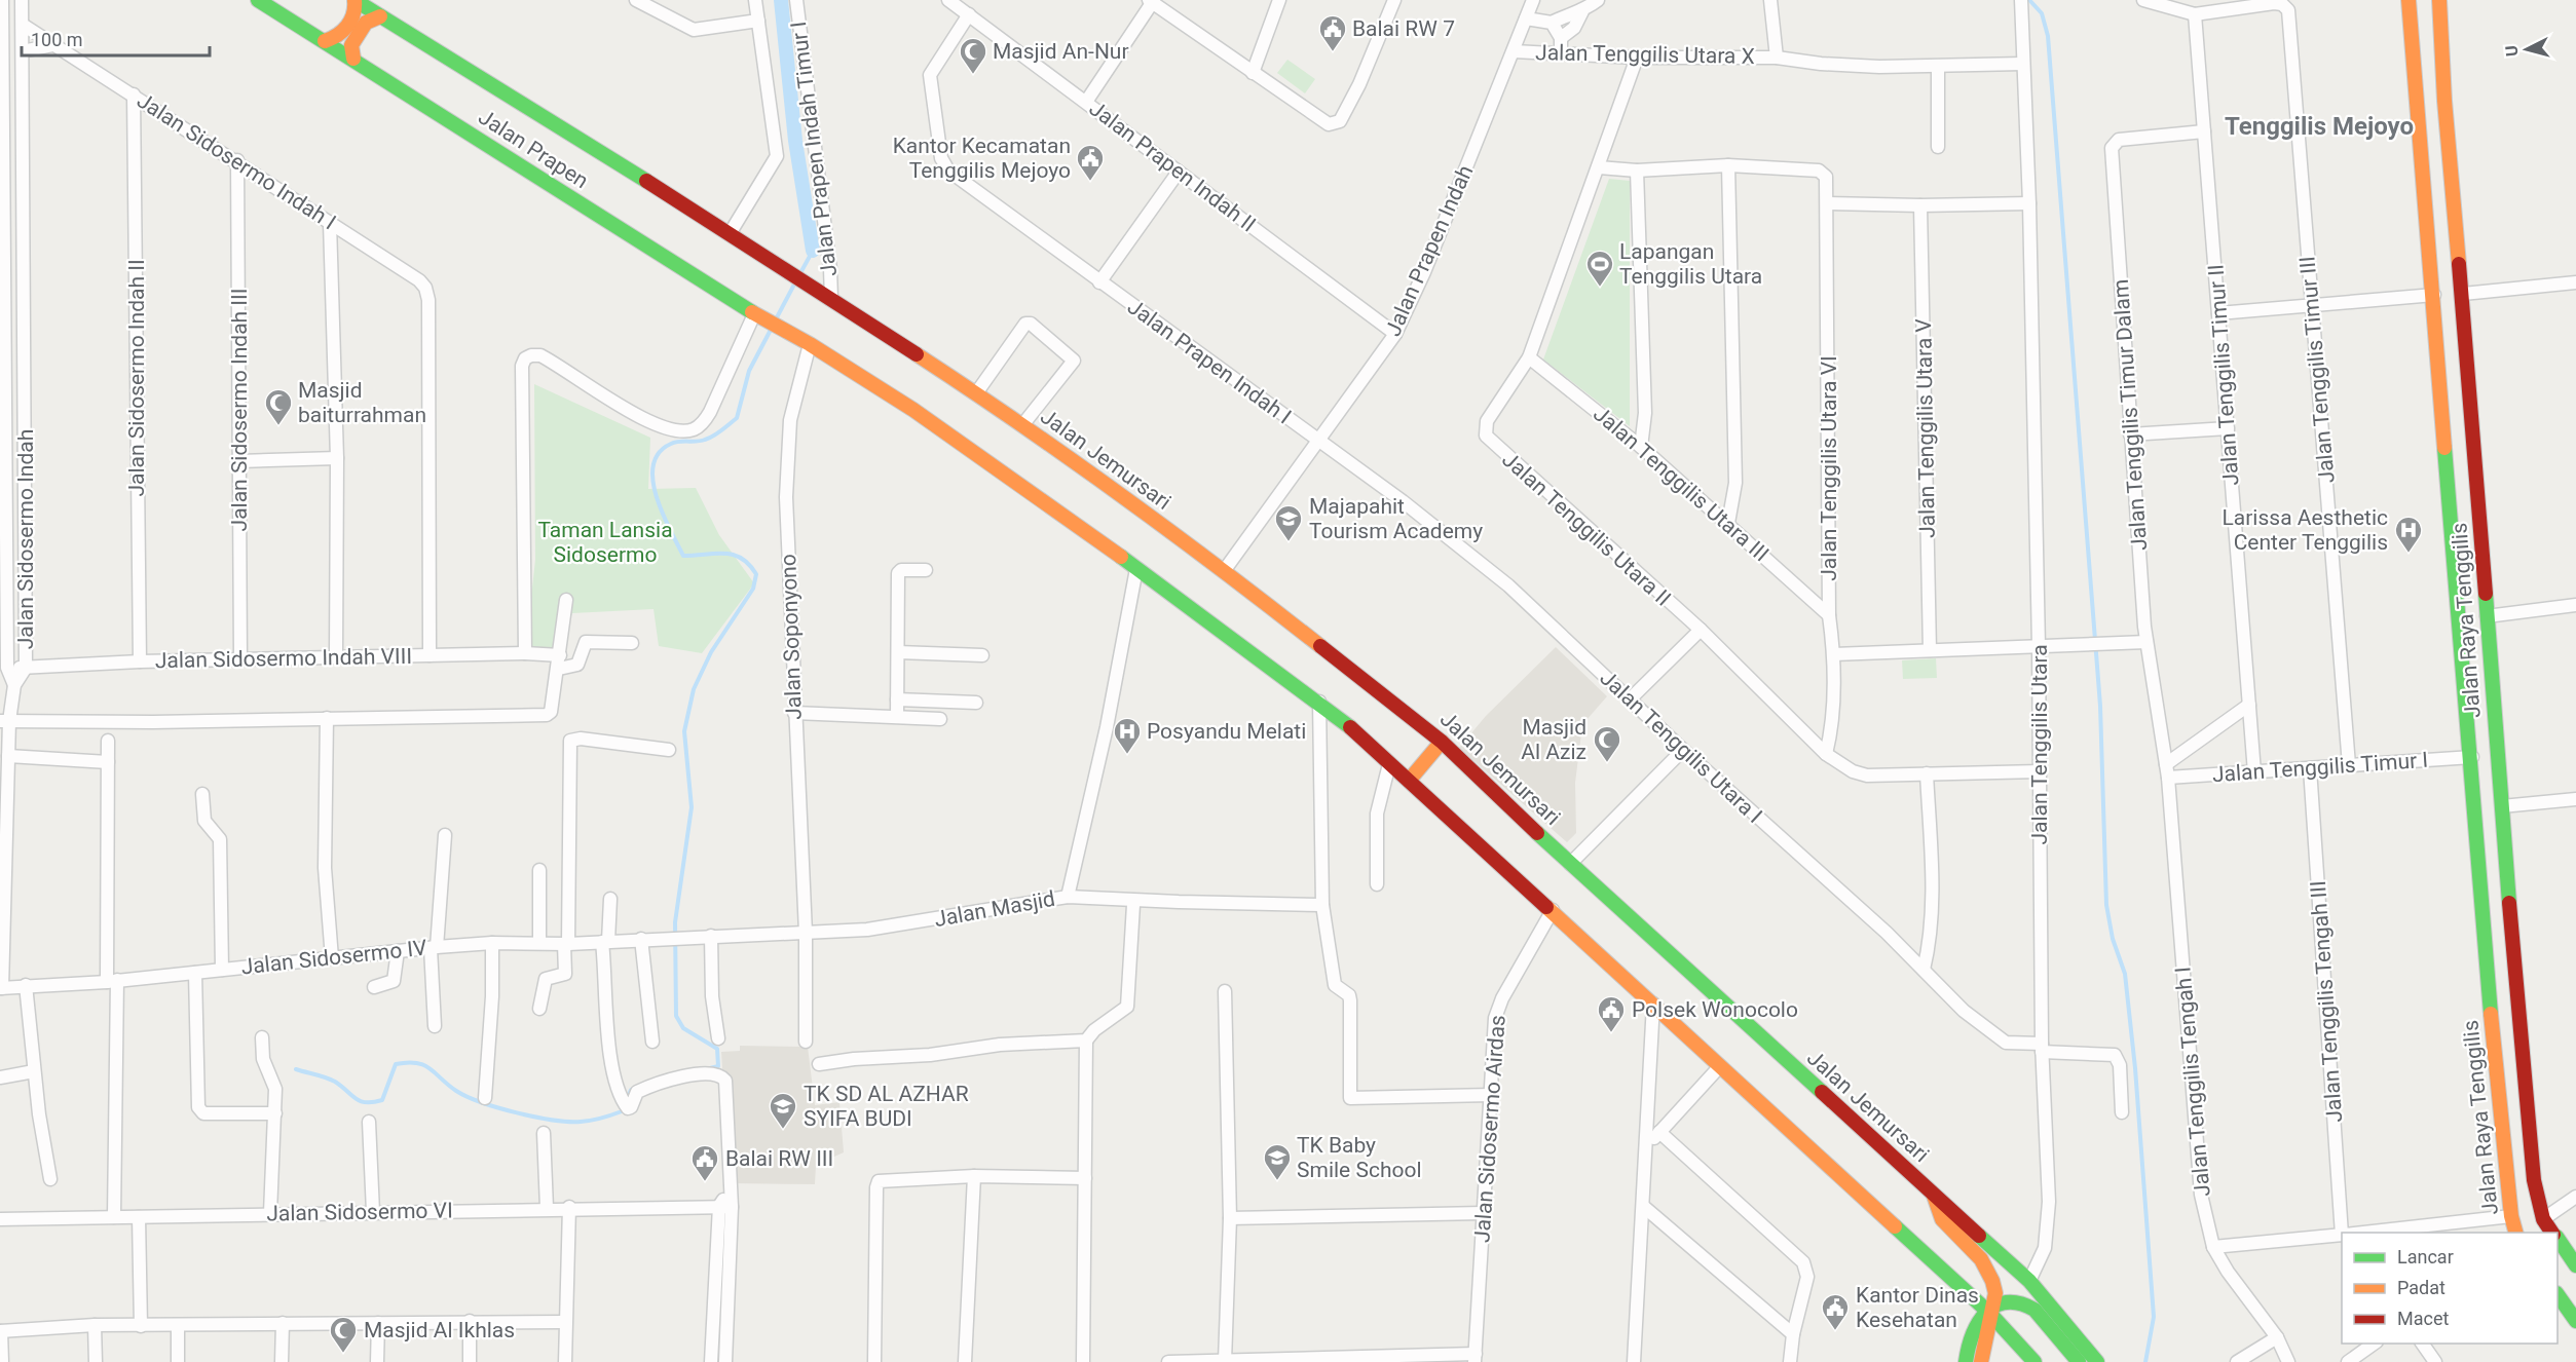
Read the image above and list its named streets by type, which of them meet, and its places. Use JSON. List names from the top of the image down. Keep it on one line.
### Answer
{"streets":{"main road":["Jalan Prapen","Jalan Jemursari","Jalan Raya Tenggilis"],"street":["Jalan Tenggilis Utara X","Jalan Prapen Indah Timur I","Jalan Sidosermo Indah I","Jalan Prapen Indah II","Jalan Prapen Indah","Jalan Prapen Indah I","Jalan Tenggilis Timur III","Jalan Tenggilis Timur II","Jalan Sidosermo Indah II","Jalan Sidosermo Indah III","Jalan Tenggilis Timur Dalam","Jalan Tenggilis Utara V","Jalan Tenggilis Utara VI","Jalan Tenggilis Utara III","Jalan Tenggilis Utara II","Jalan Sidosermo Indah","Jalan Soponyono","Jalan Sidosermo Indah VIII","Jalan Tenggilis Utara","Jalan Tenggilis Utara I","Jalan Tenggilis Timur I","Jalan Masjid","Jalan Sidosermo IV","Jalan Tenggilis Tengah III","Jalan Tenggilis Tengah I","Jalan Sidosermo Airdas","Jalan Sidosermo VI"]},"crossings":[["Jalan Tenggilis Utara X","Jalan Prapen Indah"],["Jalan Tenggilis Utara X","Jalan Tenggilis Utara II"],["Jalan Tenggilis Utara X","Jalan Tenggilis Utara"],["Jalan Prapen","Jalan Jemursari"],["Jalan Prapen","Jalan Soponyono"],["Jalan Prapen Indah Timur I","Jalan Jemursari"],["Jalan Sidosermo Indah I","Jalan Sidosermo Indah II"],["Jalan Sidosermo Indah I","Jalan Sidosermo Indah III"],["Jalan Sidosermo Indah I","Jalan Sidosermo Indah"],["Jalan Sidosermo Indah I","Jalan Sidosermo Indah VIII"],["Jalan Prapen Indah II","Jalan Prapen Indah"],["Jalan Prapen Indah II","Jalan Prapen Indah I"],["Jalan Prapen Indah","Jalan Prapen Indah I"],["Jalan Prapen Indah","Jalan Jemursari"],["Jalan Prapen Indah","Jalan Tenggilis Utara I"],["Jalan Prapen Indah I","Jalan Tenggilis Utara I"],["Jalan Tenggilis Timur III","Jalan Tenggilis Timur II"],["Jalan Tenggilis Timur III","Jalan Tenggilis Timur I"],["Jalan Tenggilis Timur II","Jalan Tenggilis Timur Dalam"],["Jalan Tenggilis Timur II","Jalan Tenggilis Timur I"],["Jalan Sidosermo Indah II","Jalan Sidosermo Indah VIII"],["Jalan Sidosermo Indah III","Jalan Sidosermo Indah VIII"],["Jalan Tenggilis Timur Dalam","Jalan Tenggilis Timur I"],["Jalan Tenggilis Timur Dalam","Jalan Tenggilis Tengah I"],["Jalan Jemursari","Jalan Tenggilis Utara"],["Jalan Tenggilis Utara VI","Jalan Tenggilis Utara III"],["Jalan Tenggilis Utara VI","Jalan Tenggilis Utara II"],["Jalan Tenggilis Utara III","Jalan Tenggilis Utara II"],["Jalan Tenggilis Utara II","Jalan Tenggilis Utara"],["Jalan Sidosermo Indah","Jalan Sidosermo Indah VIII"],["Jalan Raya Tenggilis","Jalan Tenggilis Timur I"],["Jalan Soponyono","Jalan Masjid"],["Jalan Tenggilis Utara","Jalan Tenggilis Utara I"],["Jalan Tenggilis Timur I","Jalan Tenggilis Tengah III"],["Jalan Tenggilis Timur I","Jalan Tenggilis Tengah I"],["Jalan Masjid","Jalan Sidosermo IV"]],"districts":["Tenggilis Mejoyo"],"parks":["Taman Lansia Sidosermo"],"places":{"public building":["Balai RW 7","Kantor Kecamatan Tenggilis Mejoyo","Polsek Wonocolo","Balai RW III","Kantor Dinas Kesehatan"],"mosque":["Masjid An-Nur","Masjid baiturrahman","Masjid Al Aziz","Masjid Al Ikhlas"],"sports":["Lapangan Tenggilis Utara"],"school or university":["Majapahit Tourism Academy","TK SD AL AZHAR SYIFA BUDI","TK Baby Smile School"],"hospital":["Larissa Aesthetic Center Tenggilis","Posyandu Melati"]},"legend":["Lancar","Padat","Macet"],"scale_bar":"100 m","north":"left"}
